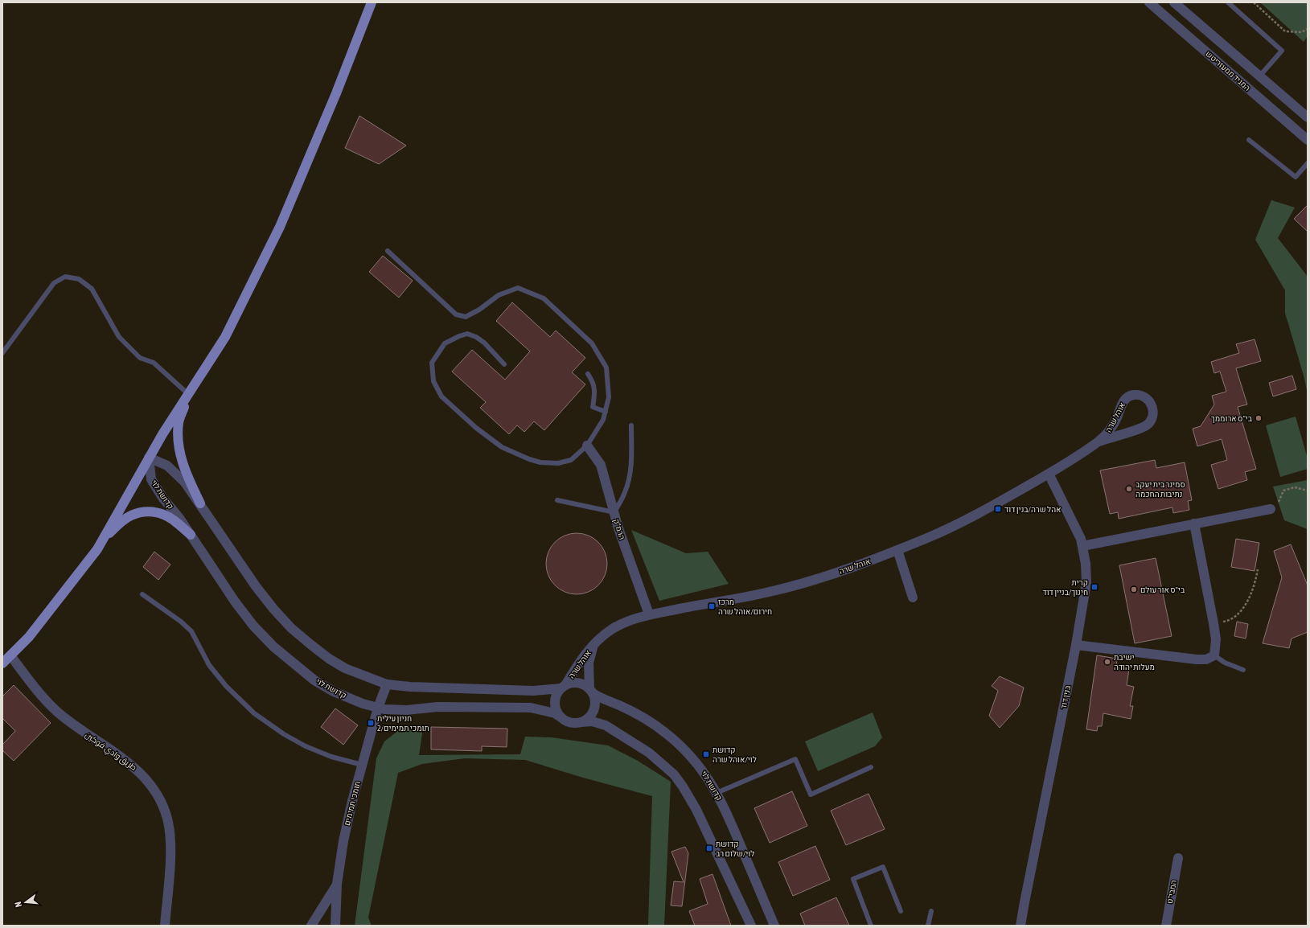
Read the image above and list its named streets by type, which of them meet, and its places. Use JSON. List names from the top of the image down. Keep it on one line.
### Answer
{"streets":{"street":["המגיד ממעזריטש","אוהל שרה","קדושת לוי","הרמ\"ק","בנין דוד","طريق وادي فوکين","תומכי תמימים","המבי\"ט"]},"crossings":[["אוהל שרה","קדושת לוי"],["אוהל שרה","הרמ\"ק"],["אוהל שרה","בנין דוד"],["קדושת לוי","תומכי תמימים"]],"places":{"other":["בי\"ס ארוממך","סמינר בית יעקב נתיבות החכמה","בי\"ס אור עולם","ישיבת מעלות יהודה"],"transit":["אהל שרה/בנין דוד","קרית חינוך/בניין דוד","מרכז חירום/אוהל שרה","חניון עילית 2/תומכי תמימים","קדושת לוי/אוהל שרה","קדושת לוי/שלום רב"]},"north":"left"}
